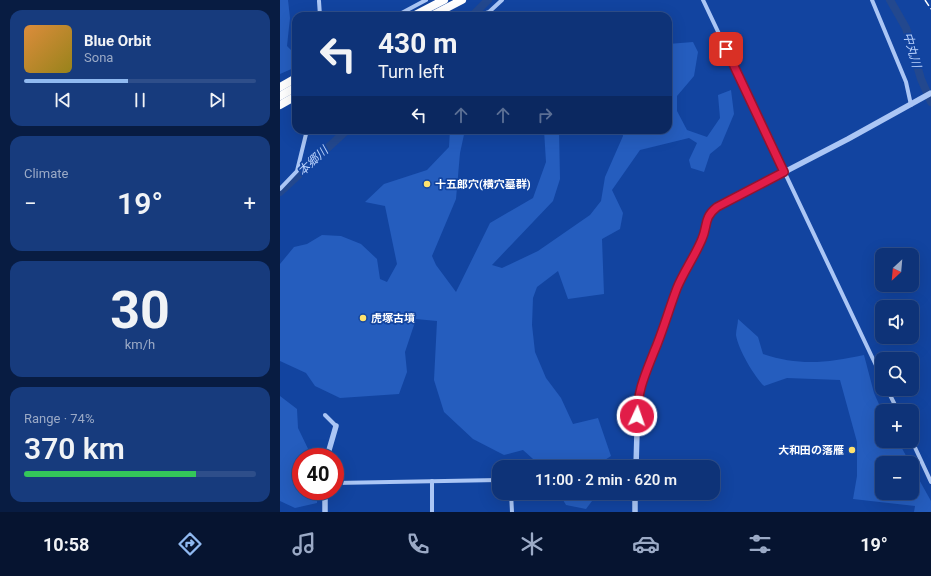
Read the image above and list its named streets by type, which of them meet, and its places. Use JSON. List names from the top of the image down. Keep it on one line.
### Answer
{"water":["中丸川","本郷川"],"places":["十五郎穴(横穴墓群)","虎塚古墳","大和田の落雁"],"north":"bottom left","page":{"turn":["430 m","Turn left"],"song":["Blue Orbit","Sona"],"tile":["Climate",["30","km/h"],["Range · 74%","370 km"]],"heat":["−","19°","+"],"map_buttons":["+","−"],"limit":"40","trip":"11:00 · 2 min · 620 m","tabs":["10:58","19°"]}}
